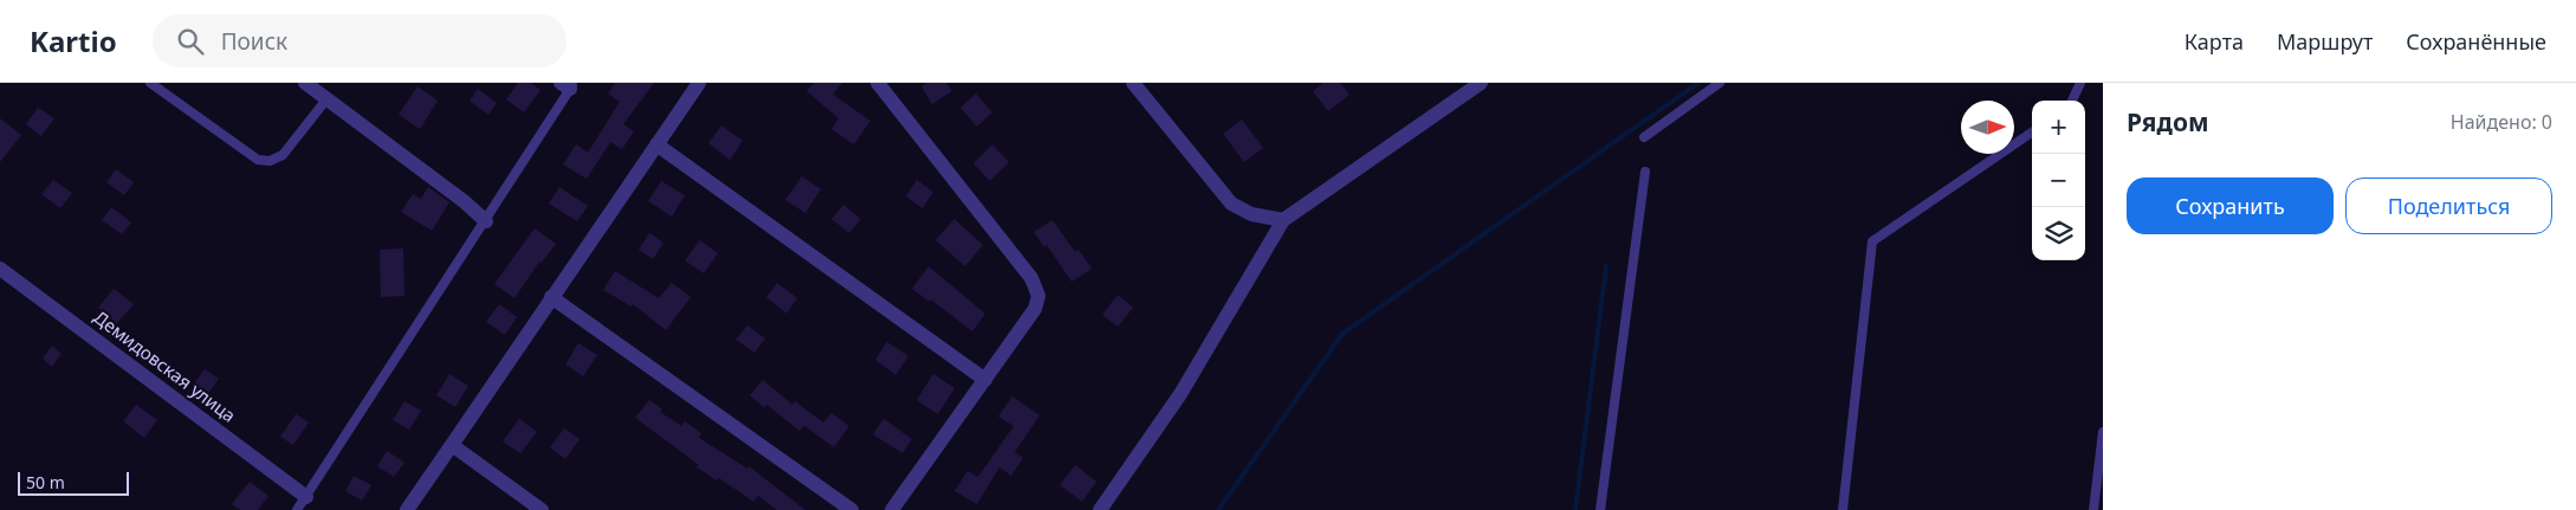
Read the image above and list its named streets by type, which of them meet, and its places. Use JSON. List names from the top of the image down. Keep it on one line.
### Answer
{"streets":{"street":["Демидовская улица"]},"scale_bar":"50 m","north":"right","page":{"header":"Kartio","search":"Поиск","nav":["Карта","Маршрут","Сохранённые"],"heading":["Рядом","Найдено: 0"],"map_buttons":["+","−"],"buttons":["Сохранить","Поделиться"],"scale":"50 m"}}
